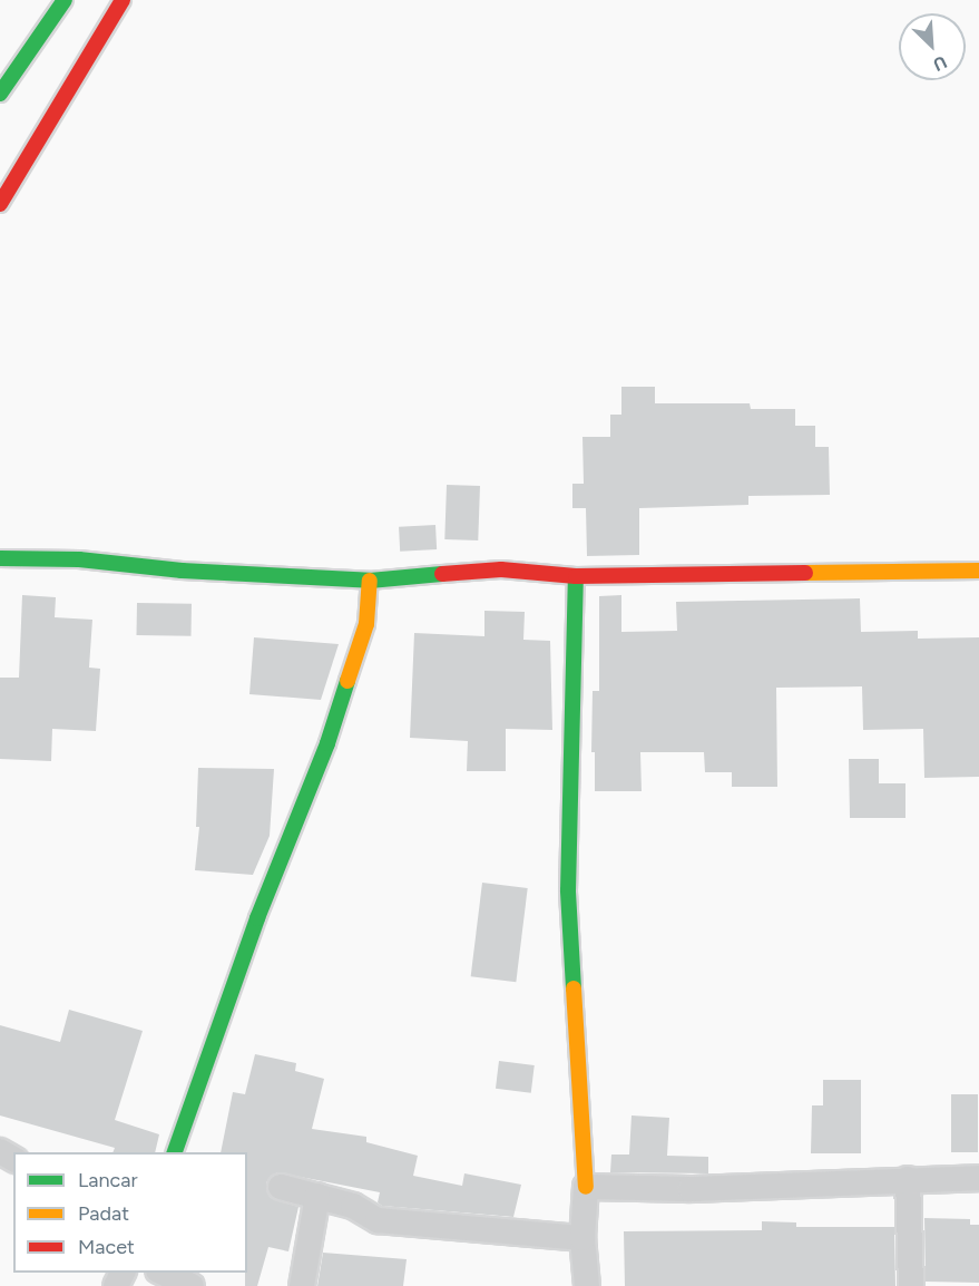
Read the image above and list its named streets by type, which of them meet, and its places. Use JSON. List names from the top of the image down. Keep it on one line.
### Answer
{"legend":["Lancar","Padat","Macet"],"north":"bottom right"}
